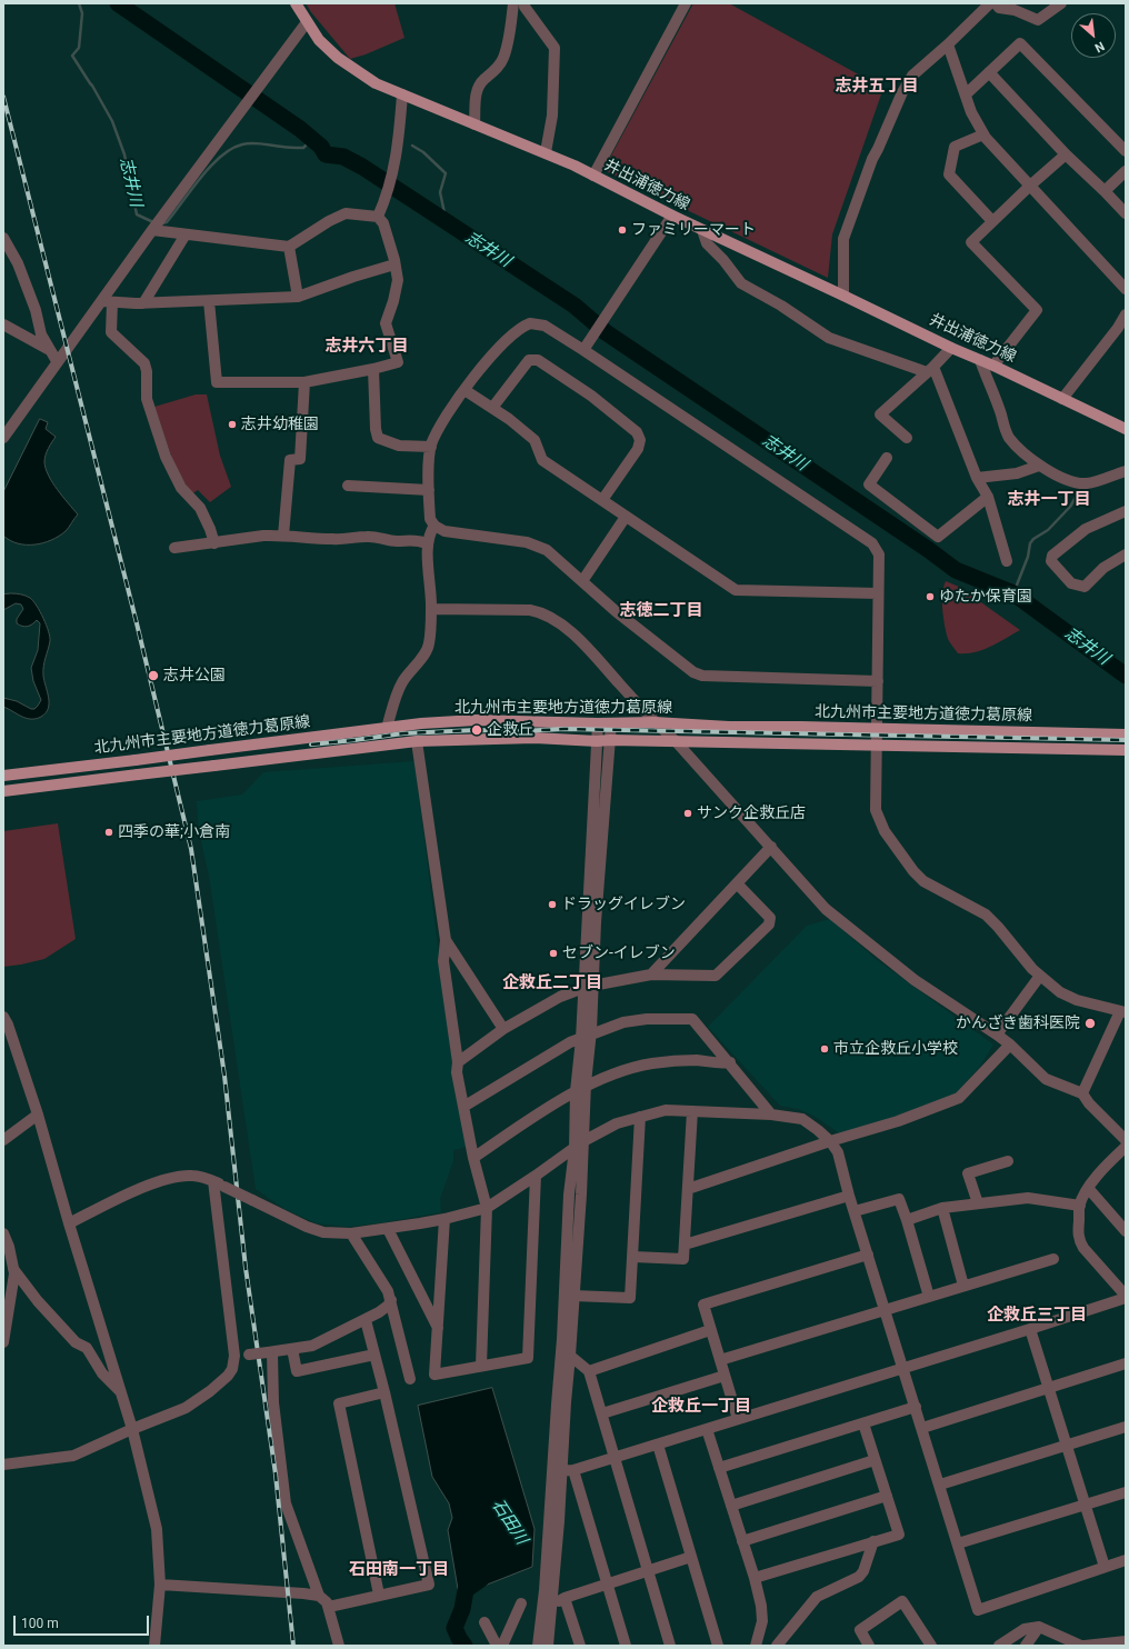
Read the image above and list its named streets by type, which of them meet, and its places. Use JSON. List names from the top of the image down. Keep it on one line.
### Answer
{"streets":{"main road":["井出浦徳力線","北九州市主要地方道徳力葛原線"]},"districts":["志井五丁目","志井六丁目","志井一丁目","志徳二丁目","企救丘二丁目","企救丘三丁目","企救丘一丁目","石田南一丁目"],"water":["志井川","石田川"],"places":["ファミリーマート","志井幼稚園","ゆたか保育園","志井公園","企救丘","サンク企救丘店","四季の華;小倉南","ドラッグイレブン","セブン-イレブン","かんざき歯科医院","市立企救丘小学校"],"scale_bar":"100 m","north":"bottom right"}
